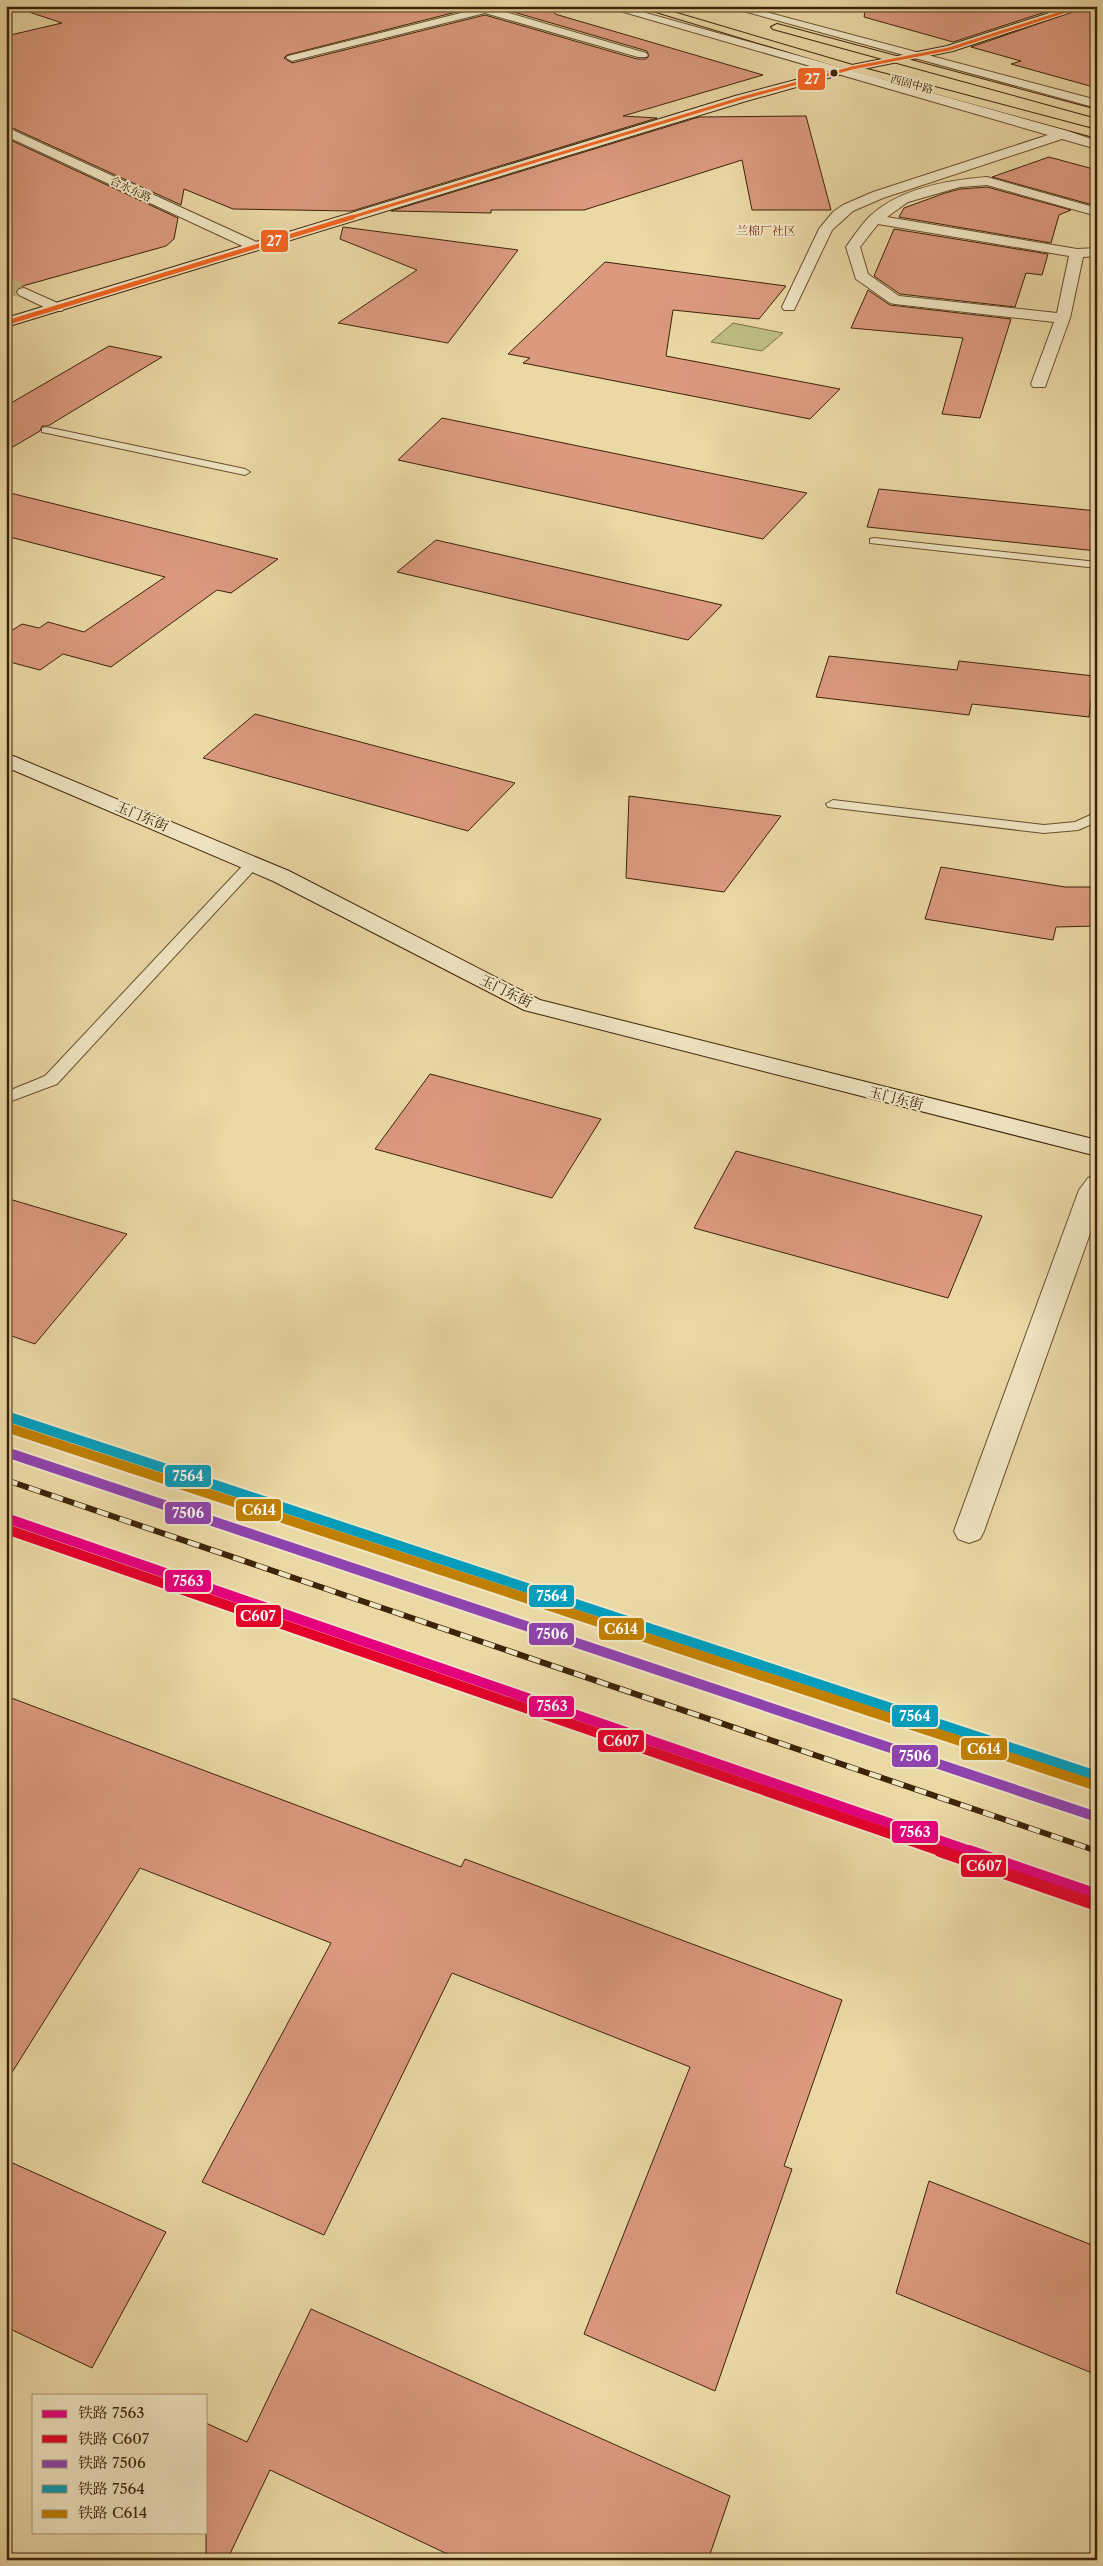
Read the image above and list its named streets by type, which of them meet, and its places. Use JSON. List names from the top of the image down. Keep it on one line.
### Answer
{"streets":{"main road":["西固中路"],"street":["合水东路","玉门东街"]},"districts":["兰棉厂社区"],"lines":["transit line 27","rail line 7564","rail line C614","rail line 7506","rail line 7563","rail line C607"],"legend":["铁路 7563","铁路 C607","铁路 7506","铁路 7564","铁路 C614"]}
